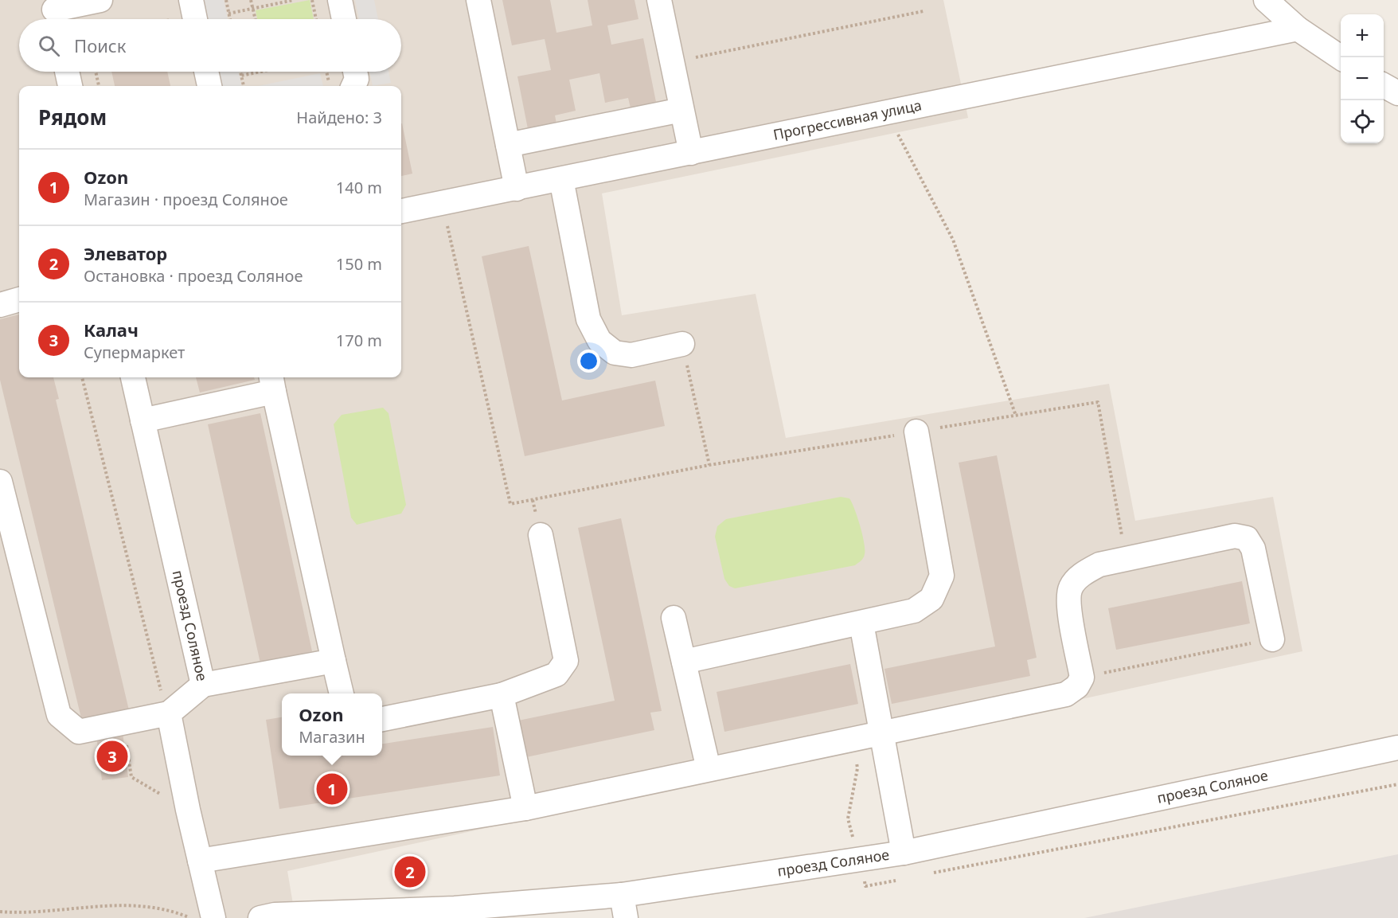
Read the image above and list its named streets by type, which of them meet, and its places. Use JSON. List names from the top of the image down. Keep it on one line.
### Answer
{"streets":{"street":["Прогрессивная улица","проезд Соляное"]},"page":{"map_buttons":["+","−"],"search":"Поиск","heading":["Рядом","Найдено: 3"],"list":[{"mark":"1","name":"Ozon","note":"Магазин · проезд Соляное","value":"140 m"},{"mark":"2","name":"Элеватор","note":"Остановка · проезд Соляное","value":"150 m"},{"mark":"3","name":"Калач","note":"Супермаркет","value":"170 m"}],"popup":["Ozon","Магазин"],"pins":["3","1","2"]}}
